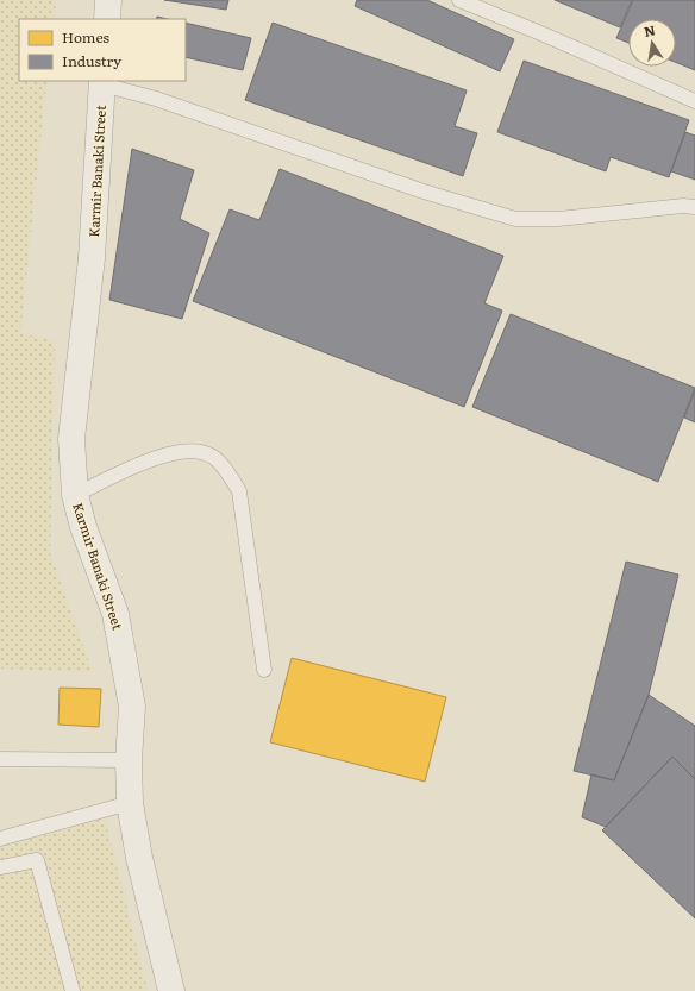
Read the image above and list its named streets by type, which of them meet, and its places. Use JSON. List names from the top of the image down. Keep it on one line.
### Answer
{"streets":{"street":["Karmir Banaki Street"]},"legend":["Homes","Industry"],"north":"top"}
